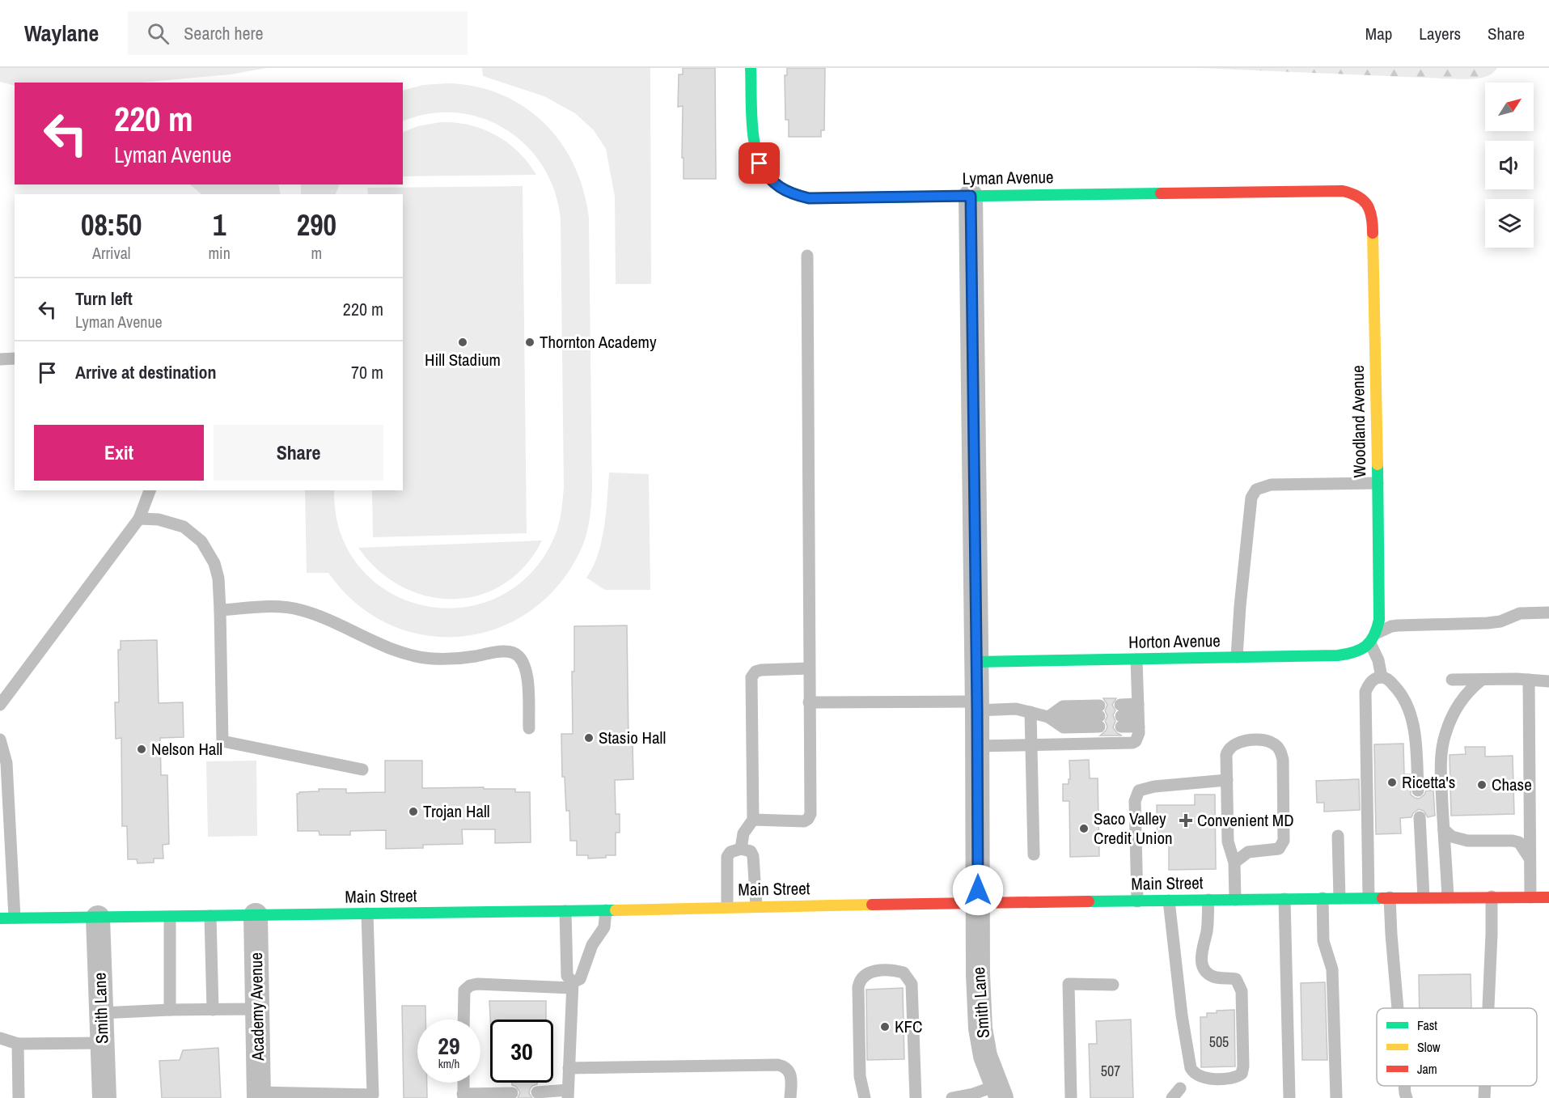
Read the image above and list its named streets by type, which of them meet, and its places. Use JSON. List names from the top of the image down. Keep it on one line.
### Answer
{"streets":{"main road":["Lyman Avenue","Woodland Avenue","Horton Avenue","Main Street"],"street":["Smith Lane","Academy Avenue"]},"crossings":[["Lyman Avenue","Woodland Avenue"],["Lyman Avenue","Smith Lane"],["Woodland Avenue","Horton Avenue"],["Horton Avenue","Smith Lane"],["Main Street","Smith Lane"],["Main Street","Academy Avenue"]],"places":{"other":["Hill Stadium","Thornton Academy","Stasio Hall","Nelson Hall","Ricetta's","Chase","Trojan Hall","Saco Valley Credit Union","KFC"],"health":["Convenient MD"]},"house_numbers":["505","507"],"legend":["Fast","Slow","Jam"],"north":"top right","page":{"header":"Waylane","search":"Search here","nav":["Map","Layers","Share"],"turn":["220 m","Lyman Avenue"],"eta":["08:50","Arrival","1","min","290","m"],"list":[{"name":"Turn left","note":"Lyman Avenue","value":"220 m"},{"name":"Arrive at destination","value":"70 m"}],"buttons":["Exit","Share"],"speed":"29 km/h","limit":"30"}}
